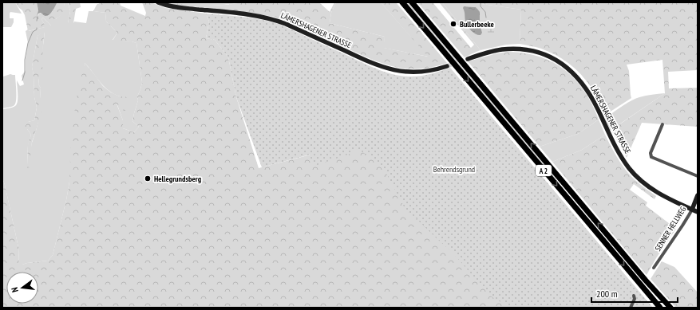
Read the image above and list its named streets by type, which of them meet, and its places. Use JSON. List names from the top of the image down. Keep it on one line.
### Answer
{"streets":{"highway":["A 2"],"main road":["LÄMERSHAGENER STRASSE","SENNER HELLWEG"]},"crossings":[["LÄMERSHAGENER STRASSE","SENNER HELLWEG"]],"parks":["Behrendsgrund"],"places":["Bullerbeeke","Hellegrundsberg"],"scale_bar":"200 m","north":"left"}
